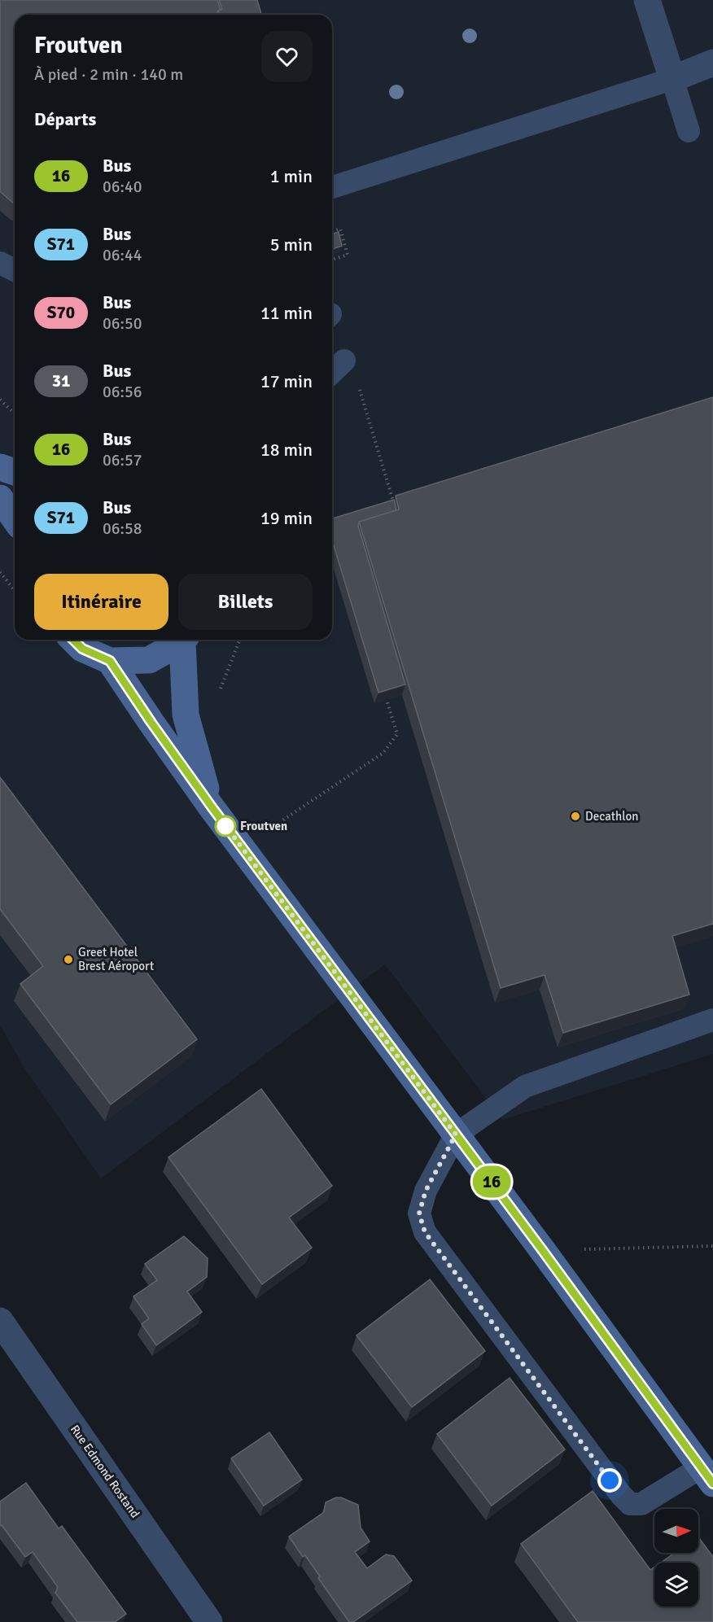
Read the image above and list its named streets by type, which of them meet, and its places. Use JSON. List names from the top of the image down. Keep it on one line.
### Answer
{"streets":{"street":["Rue Edmond Rostand"]},"places":["Decathlon","Froutven","Greet Hotel Brest Aéroport"],"lines":["bus line 16"],"north":"right","page":{"on_map":"16","heading":[["Froutven","À pied · 2 min · 140 m"],"Départs"],"list":[{"mark":"16","name":"Bus","note":"06:40","value":"1 min"},{"mark":"S71","name":"Bus","note":"06:44","value":"5 min"},{"mark":"S70","name":"Bus","note":"06:50","value":"11 min"},{"mark":"31","name":"Bus","note":"06:56","value":"17 min"},{"mark":"16","name":"Bus","note":"06:57","value":"18 min"},{"mark":"S71","name":"Bus","note":"06:58","value":"19 min"}],"buttons":["Itinéraire","Billets"]}}
